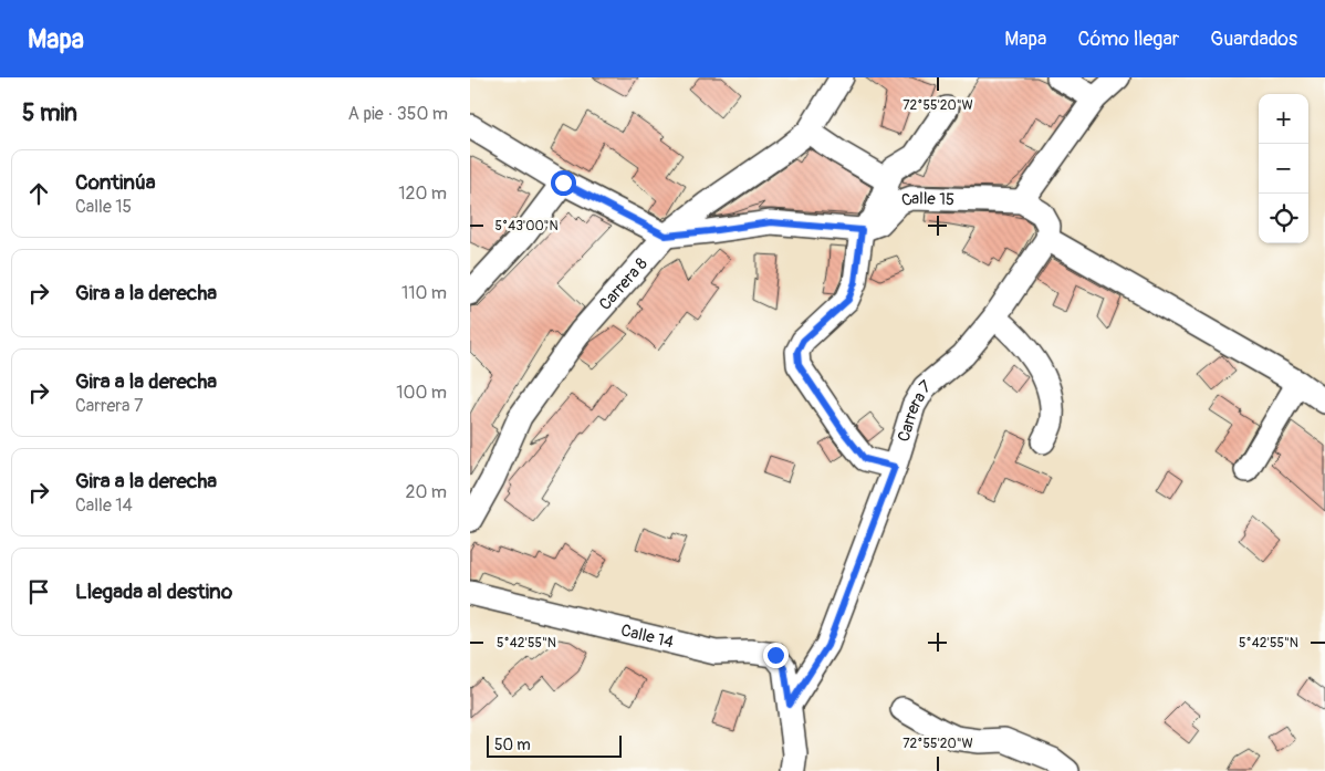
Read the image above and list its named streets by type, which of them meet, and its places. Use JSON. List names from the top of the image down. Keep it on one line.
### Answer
{"streets":{"street":["Calle 15","Carrera 8","Carrera 7","Calle 14"]},"crossings":[["Carrera 7","Calle 14"]],"scale_bar":"50 m","page":{"header":"Mapa","nav":["Mapa","Cómo llegar","Guardados"],"heading":["5 min","A pie · 350 m"],"map_buttons":["+","−"],"list":[["Continúa","Calle 15","120 m"],["Gira a la derecha","110 m"],["Gira a la derecha","Carrera 7","100 m"],["Gira a la derecha","Calle 14","20 m"],"Llegada al destino"],"scale":"50 m"},"coordinates":["72°55'20\"W","5°43'00\"N","5°42'55\"N"]}
